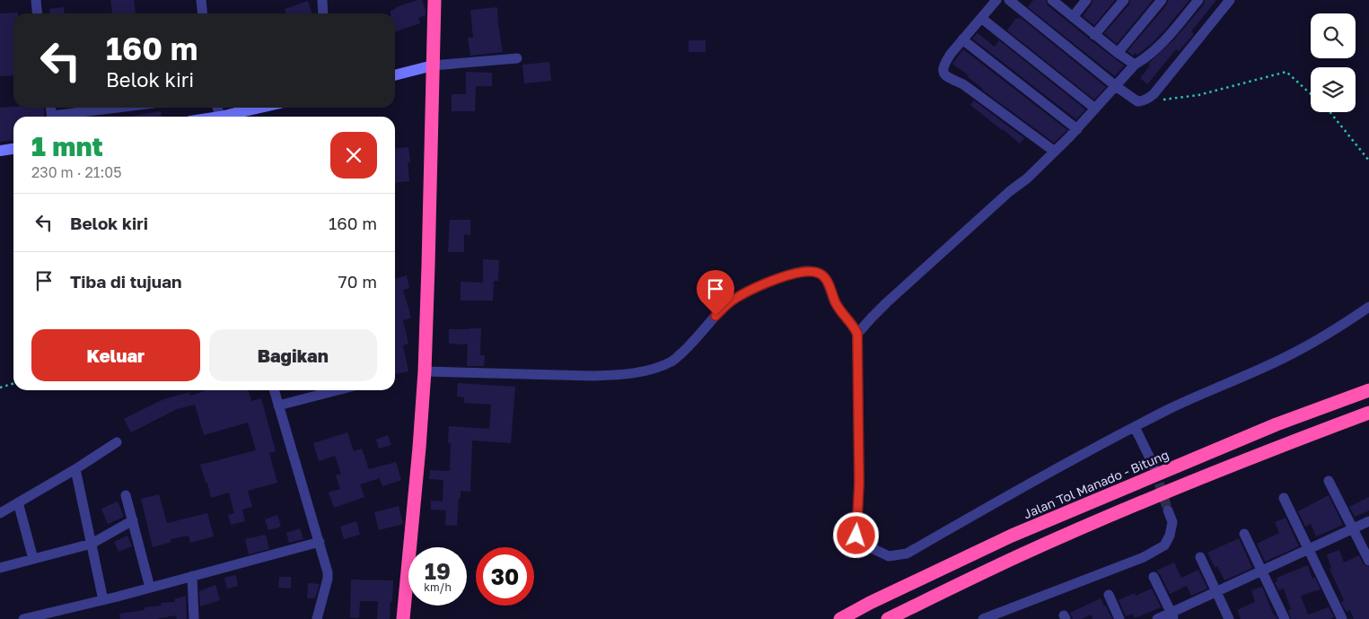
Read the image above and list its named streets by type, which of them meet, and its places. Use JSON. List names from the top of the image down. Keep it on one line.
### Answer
{"streets":{"highway":["Jalan Tol Manado - Bitung"]},"page":{"turn":["160 m","Belok kiri"],"heading":["1 mnt","230 m · 21:05"],"list":[{"name":"Belok kiri","value":"160 m"},{"name":"Tiba di tujuan","value":"70 m"}],"buttons":["Keluar","Bagikan"],"speed":"19 km/h","limit":"30"}}
